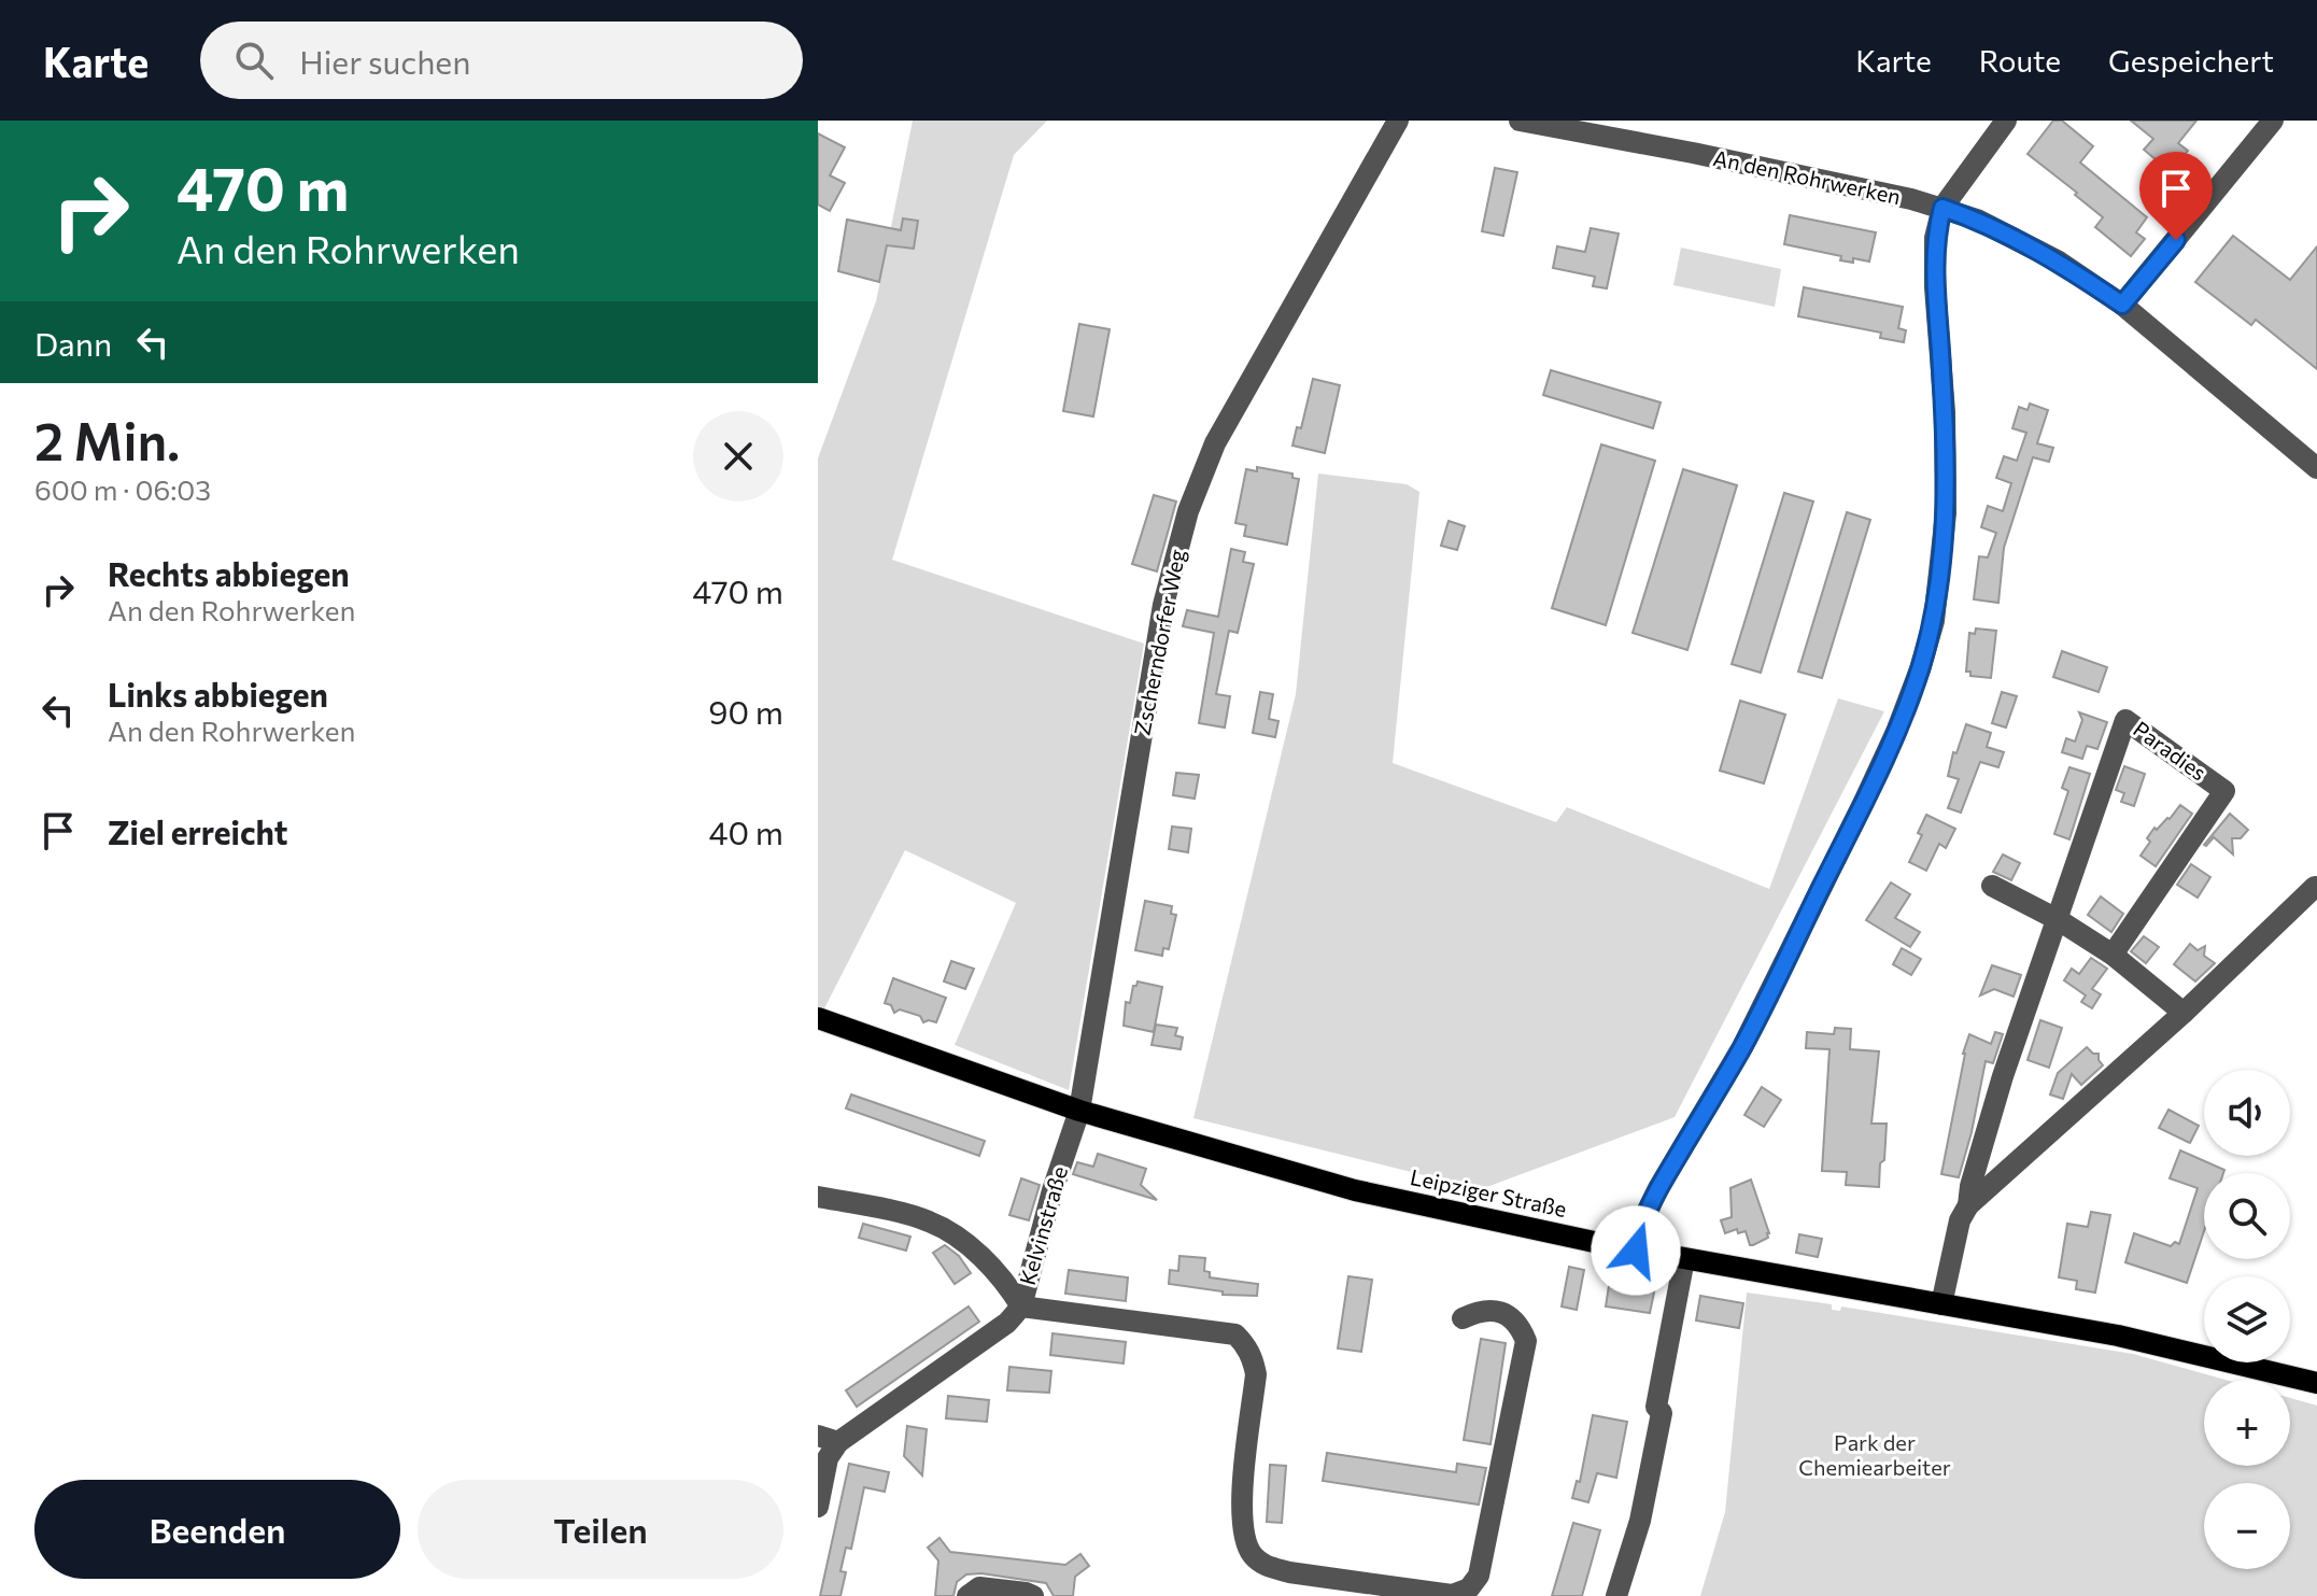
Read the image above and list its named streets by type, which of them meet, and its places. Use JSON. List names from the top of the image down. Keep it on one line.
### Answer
{"streets":{"main road":["Leipziger Straße"],"street":["An den Rohrwerken","Zscherndorfer Weg","Paradies","Kelvinstraße"]},"crossings":[["Zscherndorfer Weg","Leipziger Straße"],["Zscherndorfer Weg","Kelvinstraße"],["Paradies","Leipziger Straße"],["Leipziger Straße","Kelvinstraße"]],"parks":["Park der Chemiearbeiter"],"page":{"header":"Karte","search":"Hier suchen","nav":["Karte","Route","Gespeichert"],"turn":["470 m","An den Rohrwerken"],"then":"Dann","heading":["2 Min.","600 m · 06:03"],"list":[{"name":"Rechts abbiegen","note":"An den Rohrwerken","value":"470 m"},{"name":"Links abbiegen","note":"An den Rohrwerken","value":"90 m"},{"name":"Ziel erreicht","value":"40 m"}],"map_buttons":["+","−"],"buttons":["Beenden","Teilen"]}}
